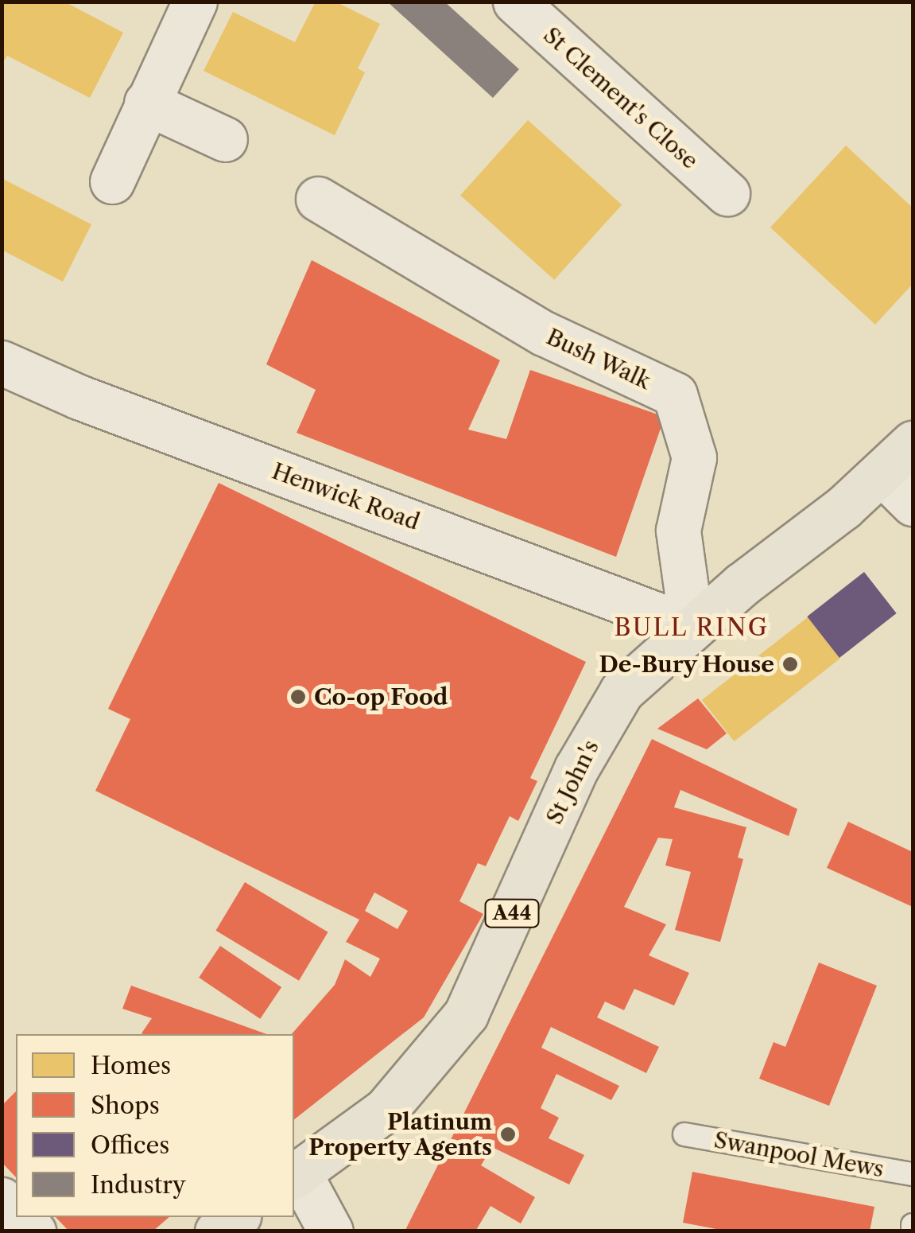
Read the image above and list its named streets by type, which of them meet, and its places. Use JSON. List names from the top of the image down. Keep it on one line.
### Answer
{"streets":{"main road":["St John's","A44"],"street":["St Clement's Close","Bush Walk","Henwick Road"],"lane":["Swanpool Mews"]},"crossings":[["Bush Walk","Henwick Road"],["Bush Walk","St John's"],["Henwick Road","St John's"]],"districts":["BULL RING"],"places":["De-Bury House","Co-op Food","Platinum Property Agents"],"legend":["Homes","Shops","Offices","Industry"]}
